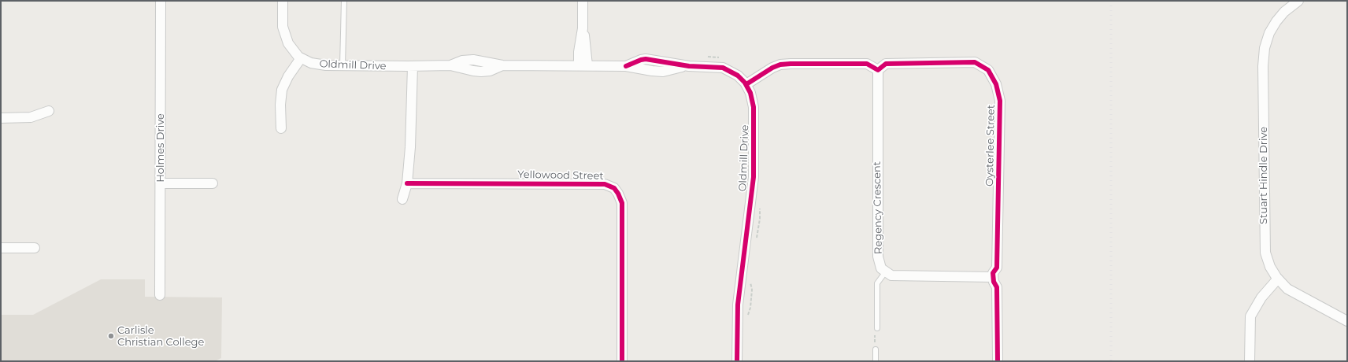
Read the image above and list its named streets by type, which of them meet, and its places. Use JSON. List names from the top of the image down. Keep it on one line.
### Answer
{"streets":{"street":["Oldmill Drive","Oysterlee Street","Holmes Drive","Yellowood Street","Stuart Hindle Drive","Regency Crescent"]},"crossings":[["Oysterlee Street","Regency Crescent"]],"places":["Carlisle Christian College"]}
